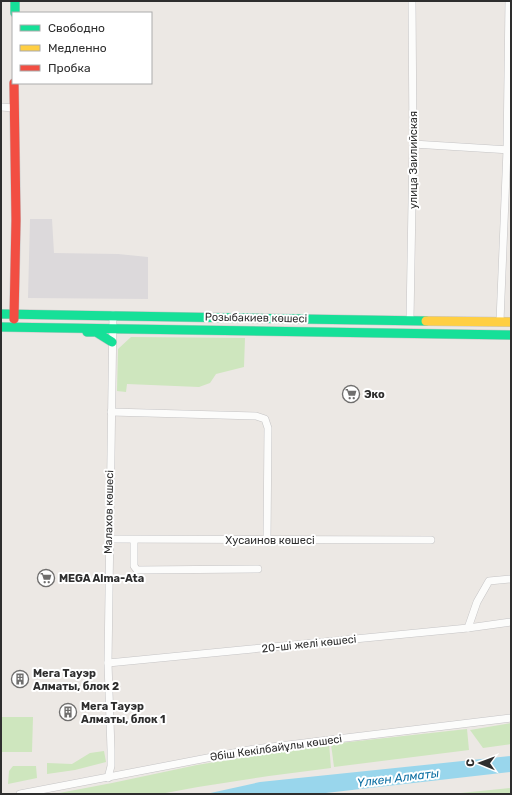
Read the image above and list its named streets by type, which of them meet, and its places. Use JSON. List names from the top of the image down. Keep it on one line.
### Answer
{"streets":{"main road":["Розыбакиев көшесі"],"street":["улица Заилийская","Малахов көшесі","Хусаинов көшесі","20-ші желі көшесі","Әбіш Кекілбайұлы көшесі"]},"crossings":[["улица Заилийская","Розыбакиев көшесі"],["Розыбакиев көшесі","Малахов көшесі"],["Малахов көшесі","Хусаинов көшесі"],["Малахов көшесі","20-ші желі көшесі"],["Малахов көшесі","Әбіш Кекілбайұлы көшесі"]],"water":["Үлкен Алматы"],"places":{"supermarket":["Эко","MEGA Alma-Ata"],"building":["Мега Тауэр Алматы, блок 2","Мега Тауэр Алматы, блок 1"]},"legend":["Свободно","Медленно","Пробка"],"north":"left"}
